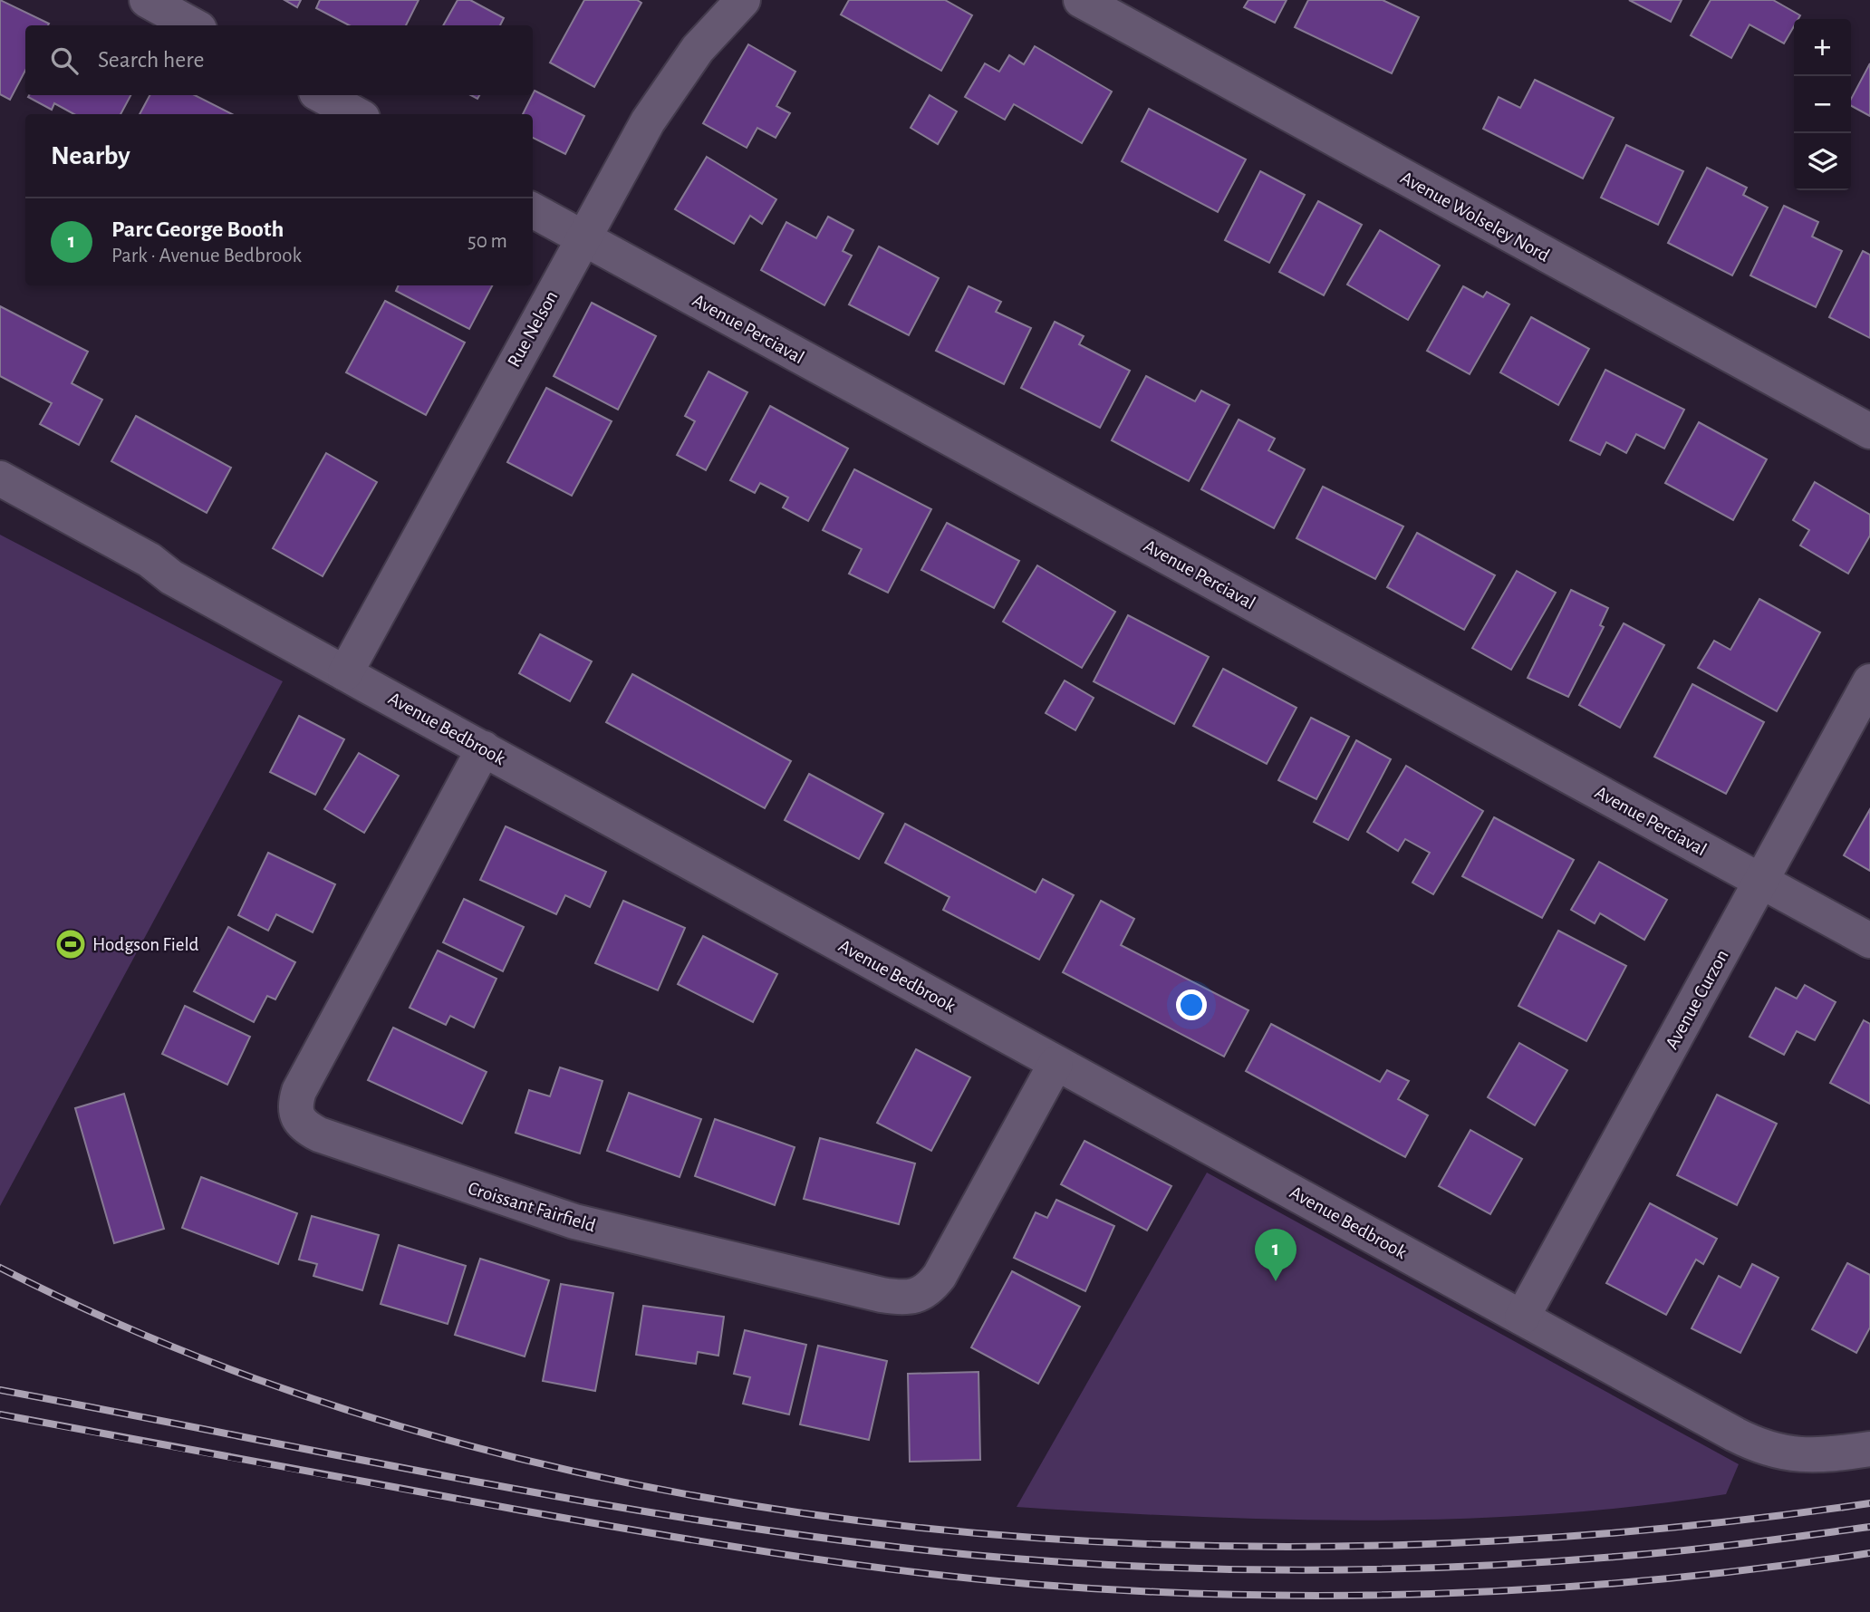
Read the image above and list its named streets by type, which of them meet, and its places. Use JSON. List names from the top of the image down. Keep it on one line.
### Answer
{"streets":{"street":["Avenue Wolseley Nord","Rue Nelson","Avenue Perciaval","Avenue Bedbrook","Avenue Curzon","Croissant Fairfield"]},"crossings":[["Rue Nelson","Avenue Perciaval"],["Rue Nelson","Avenue Bedbrook"],["Avenue Perciaval","Avenue Curzon"],["Avenue Bedbrook","Avenue Curzon"],["Avenue Bedbrook","Croissant Fairfield"]],"places":{"sports":["Hodgson Field"]},"page":{"map_buttons":["+","−"],"search":"Search here","heading":"Nearby","list":[{"mark":"1","name":"Parc George Booth","note":"Park · Avenue Bedbrook","value":"50 m"}],"pins":"1"}}
